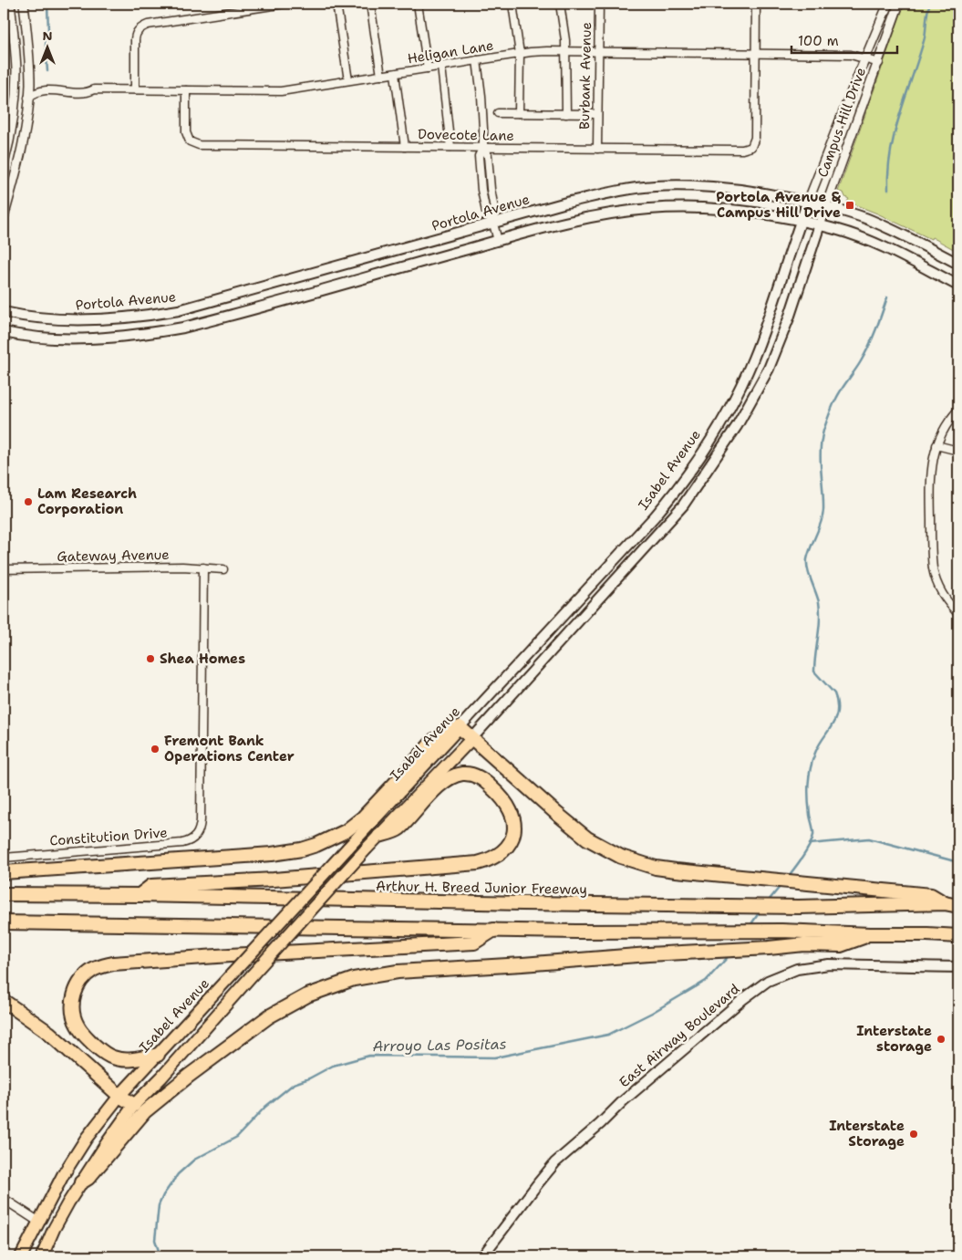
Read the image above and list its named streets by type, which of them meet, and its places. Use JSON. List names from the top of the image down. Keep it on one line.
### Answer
{"streets":{"highway":["Isabel Avenue","Arthur H. Breed Junior Freeway"],"main road":["Campus Hill Drive","Portola Avenue","East Airway Boulevard"],"street":["Heligan Lane","Burbank Avenue","Dovecote Lane","Gateway Avenue","Constitution Drive"]},"crossings":[["Heligan Lane","Burbank Avenue"],["Heligan Lane","Campus Hill Drive"],["Heligan Lane","Dovecote Lane"],["Burbank Avenue","Dovecote Lane"],["Campus Hill Drive","Portola Avenue"],["Campus Hill Drive","Isabel Avenue"],["Gateway Avenue","Constitution Drive"]],"water":["Arroyo Las Positas"],"places":{"transit":["Portola Avenue & Campus Hill Drive"],"other":["Lam Research Corporation","Shea Homes","Fremont Bank Operations Center","Interstate storage","Interstate Storage"]},"scale_bar":"100 m","north":"top"}
